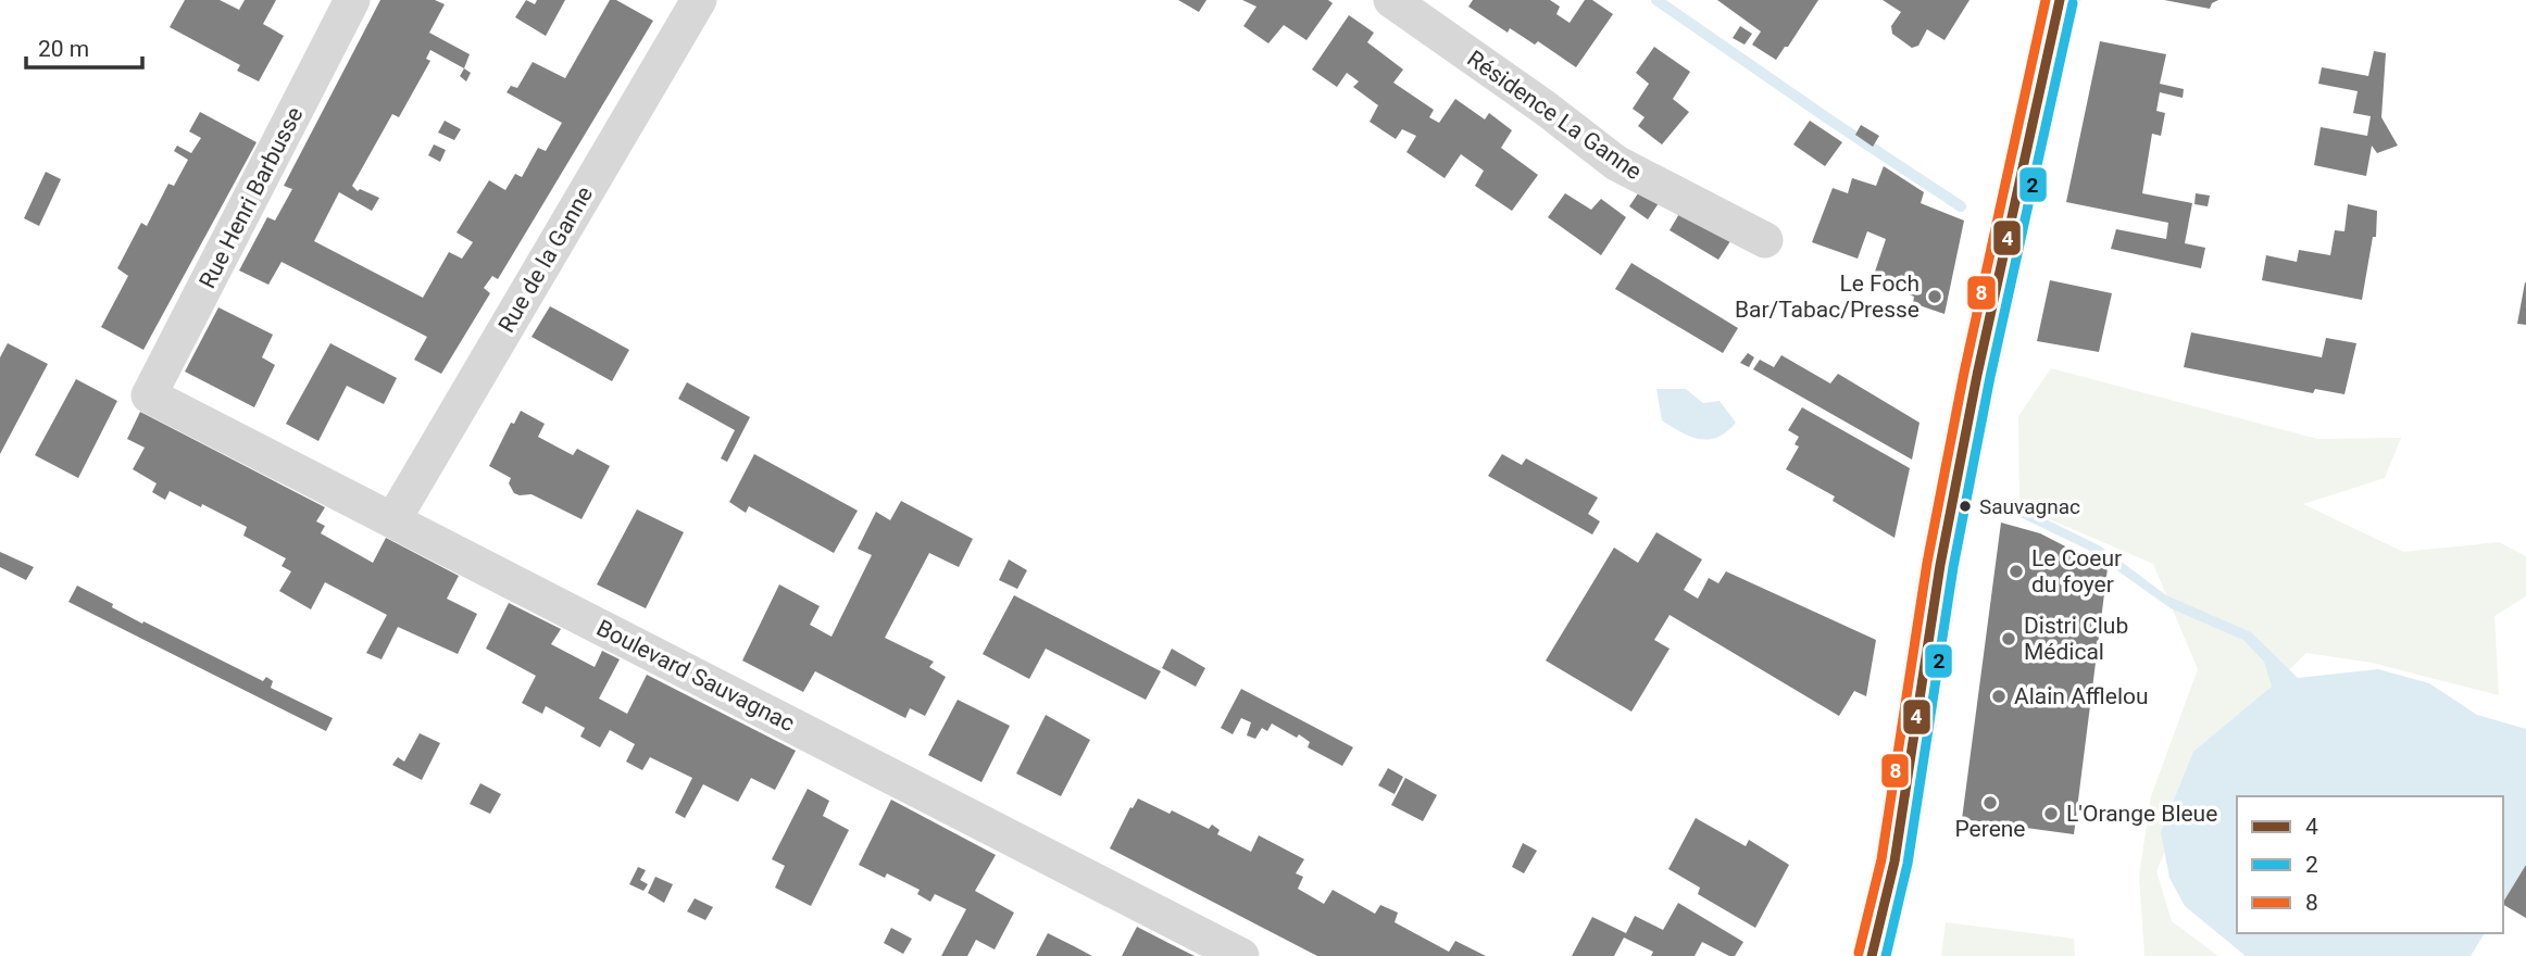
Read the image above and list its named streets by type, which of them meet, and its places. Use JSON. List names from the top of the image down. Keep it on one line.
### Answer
{"streets":{"street":["Résidence La Ganne","Rue Henri Barbusse","Rue de la Ganne","Boulevard Sauvagnac"]},"crossings":[["Rue Henri Barbusse","Boulevard Sauvagnac"],["Rue de la Ganne","Boulevard Sauvagnac"]],"places":["Le Foch Bar/Tabac/Presse","Sauvagnac","Le Coeur du foyer","Distri Club Médical","Alain Afflelou","Perene","L'Orange Bleue"],"lines":["transit line 4","transit line 8","transit line 2"],"legend":["4","2","8"],"scale_bar":"20 m"}
